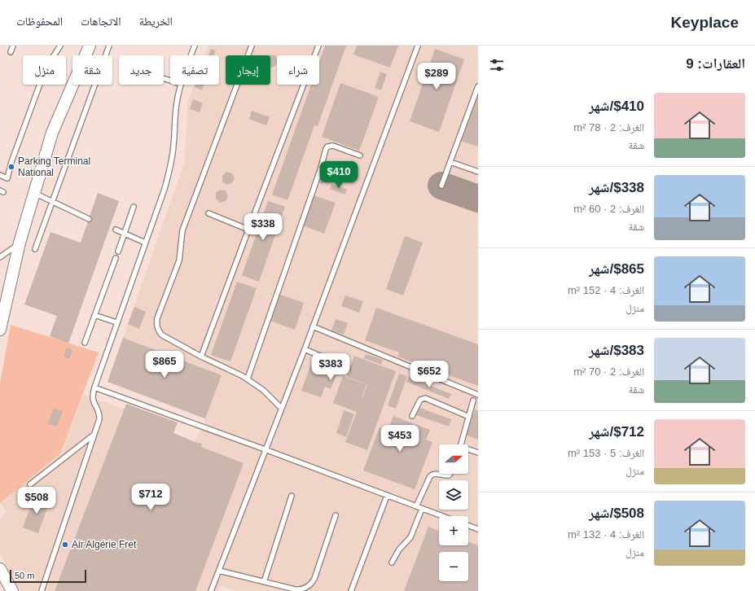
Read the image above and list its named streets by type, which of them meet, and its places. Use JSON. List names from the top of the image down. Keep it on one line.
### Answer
{"places":["Parking Terminal National","Air Algérie Fret"],"scale_bar":"50 m","north":"right","page":{"header":"Keyplace","nav":["الخريطة","الاتجاهات","المحفوظات"],"heading":"العقارات: 9","chip":["شراء","إيجار","تصفية","جديد","شقة","منزل"],"price":["$289","$410","$338","$865","$383","$652","$453","$712","$508"],"list":[{"name":"$410/شهر","note":"الغرف: 2 · 78 m² · شقة"},{"name":"$338/شهر","note":"الغرف: 2 · 60 m² · شقة"},{"name":"$865/شهر","note":"الغرف: 4 · 152 m² · منزل"},{"name":"$383/شهر","note":"الغرف: 2 · 70 m² · شقة"},{"name":"$712/شهر","note":"الغرف: 5 · 153 m² · منزل"},{"name":"$508/شهر","note":"الغرف: 4 · 132 m² · منزل"}],"map_buttons":["+","−"],"scale":"50 m"}}
